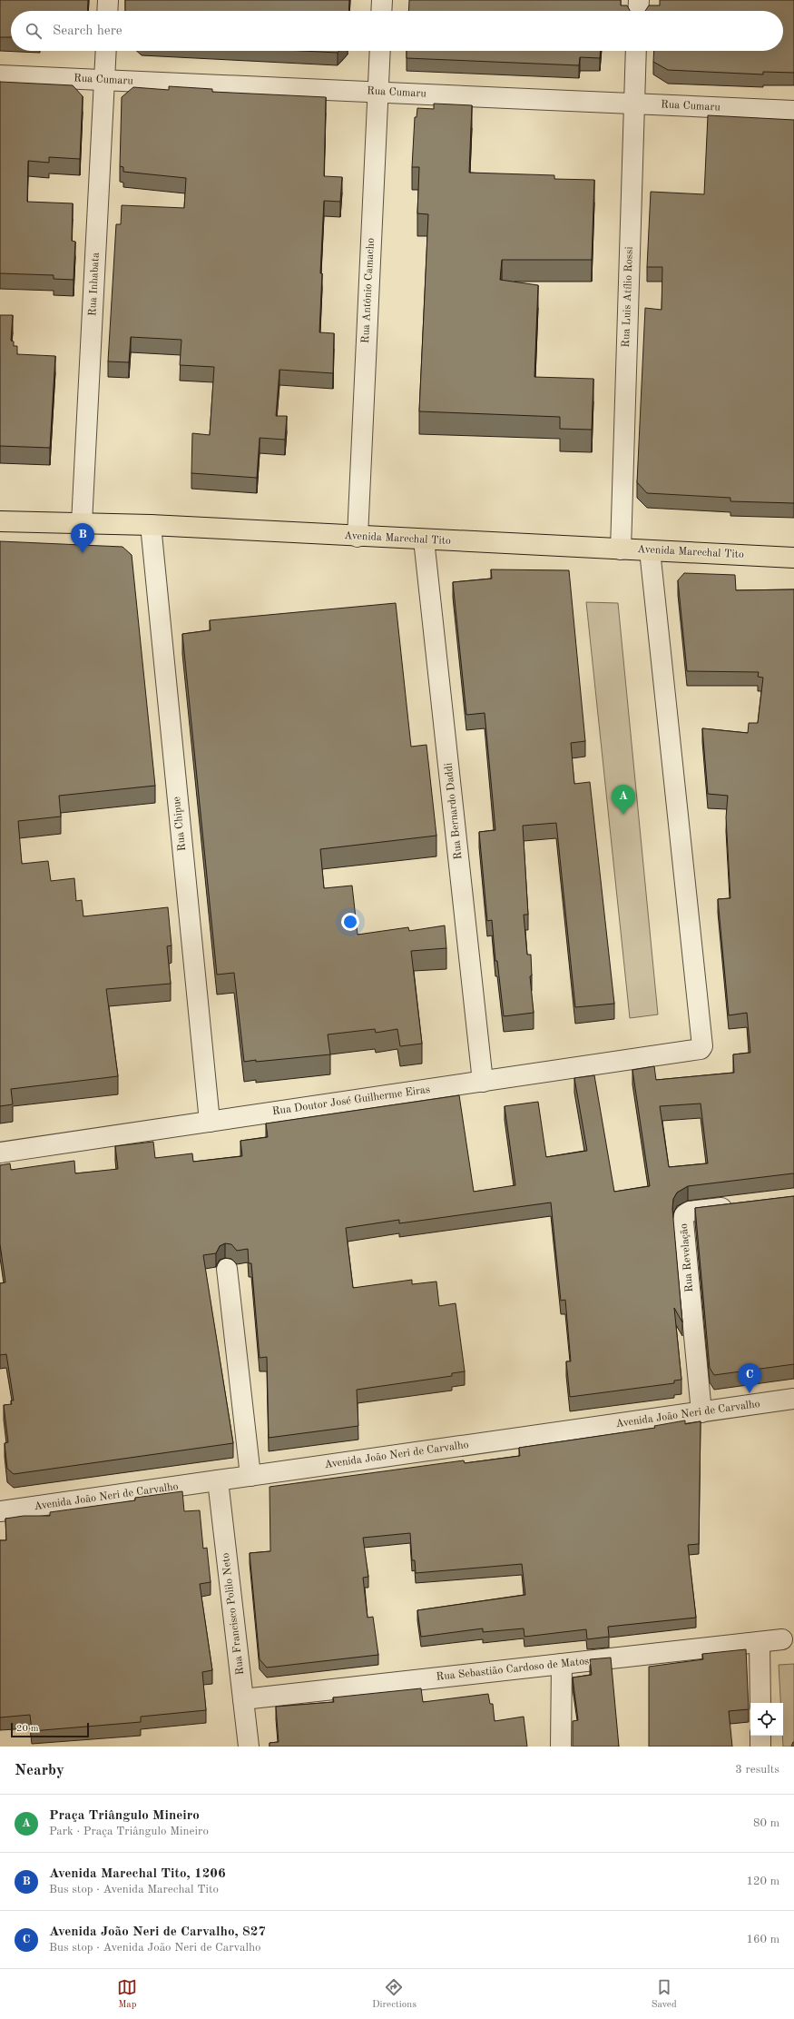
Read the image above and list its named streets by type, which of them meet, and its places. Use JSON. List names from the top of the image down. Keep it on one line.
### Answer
{"streets":{"main road":["Avenida Marechal Tito"],"street":["Rua Cumaru","Rua Inhabata","Rua Antônio Camacho","Rua Luis Atílio Rossi","Rua Bernardo Daddi","Rua Chipue","Rua Doutor José Guilherme Eiras","Rua Revelação","Avenida João Neri de Carvalho","Rua Francisco Polilo Neto","Rua Sebastião Cardoso de Matos"]},"crossings":[["Rua Cumaru","Rua Inhabata"],["Rua Cumaru","Rua Antônio Camacho"],["Rua Cumaru","Rua Luis Atílio Rossi"],["Rua Inhabata","Avenida Marechal Tito"],["Rua Antônio Camacho","Avenida Marechal Tito"],["Rua Luis Atílio Rossi","Avenida Marechal Tito"],["Avenida Marechal Tito","Rua Bernardo Daddi"],["Avenida Marechal Tito","Rua Chipue"],["Avenida Marechal Tito","Rua Doutor José Guilherme Eiras"],["Rua Bernardo Daddi","Rua Doutor José Guilherme Eiras"],["Rua Chipue","Rua Doutor José Guilherme Eiras"],["Rua Revelação","Avenida João Neri de Carvalho"],["Avenida João Neri de Carvalho","Rua Francisco Polilo Neto"],["Rua Francisco Polilo Neto","Rua Sebastião Cardoso de Matos"]],"scale_bar":"20 m","page":{"search":"Search here","pins":["B","A","C"],"scale":"20 m","heading":["Nearby","3 results"],"list":[{"mark":"A","name":"Praça Triângulo Mineiro","note":"Park · Praça Triângulo Mineiro","value":"80 m"},{"mark":"B","name":"Avenida Marechal Tito, 1206","note":"Bus stop · Avenida Marechal Tito","value":"120 m"},{"mark":"C","name":"Avenida João Neri de Carvalho, 827","note":"Bus stop · Avenida João Neri de Carvalho","value":"160 m"}],"nav":["Map","Directions","Saved"]}}
